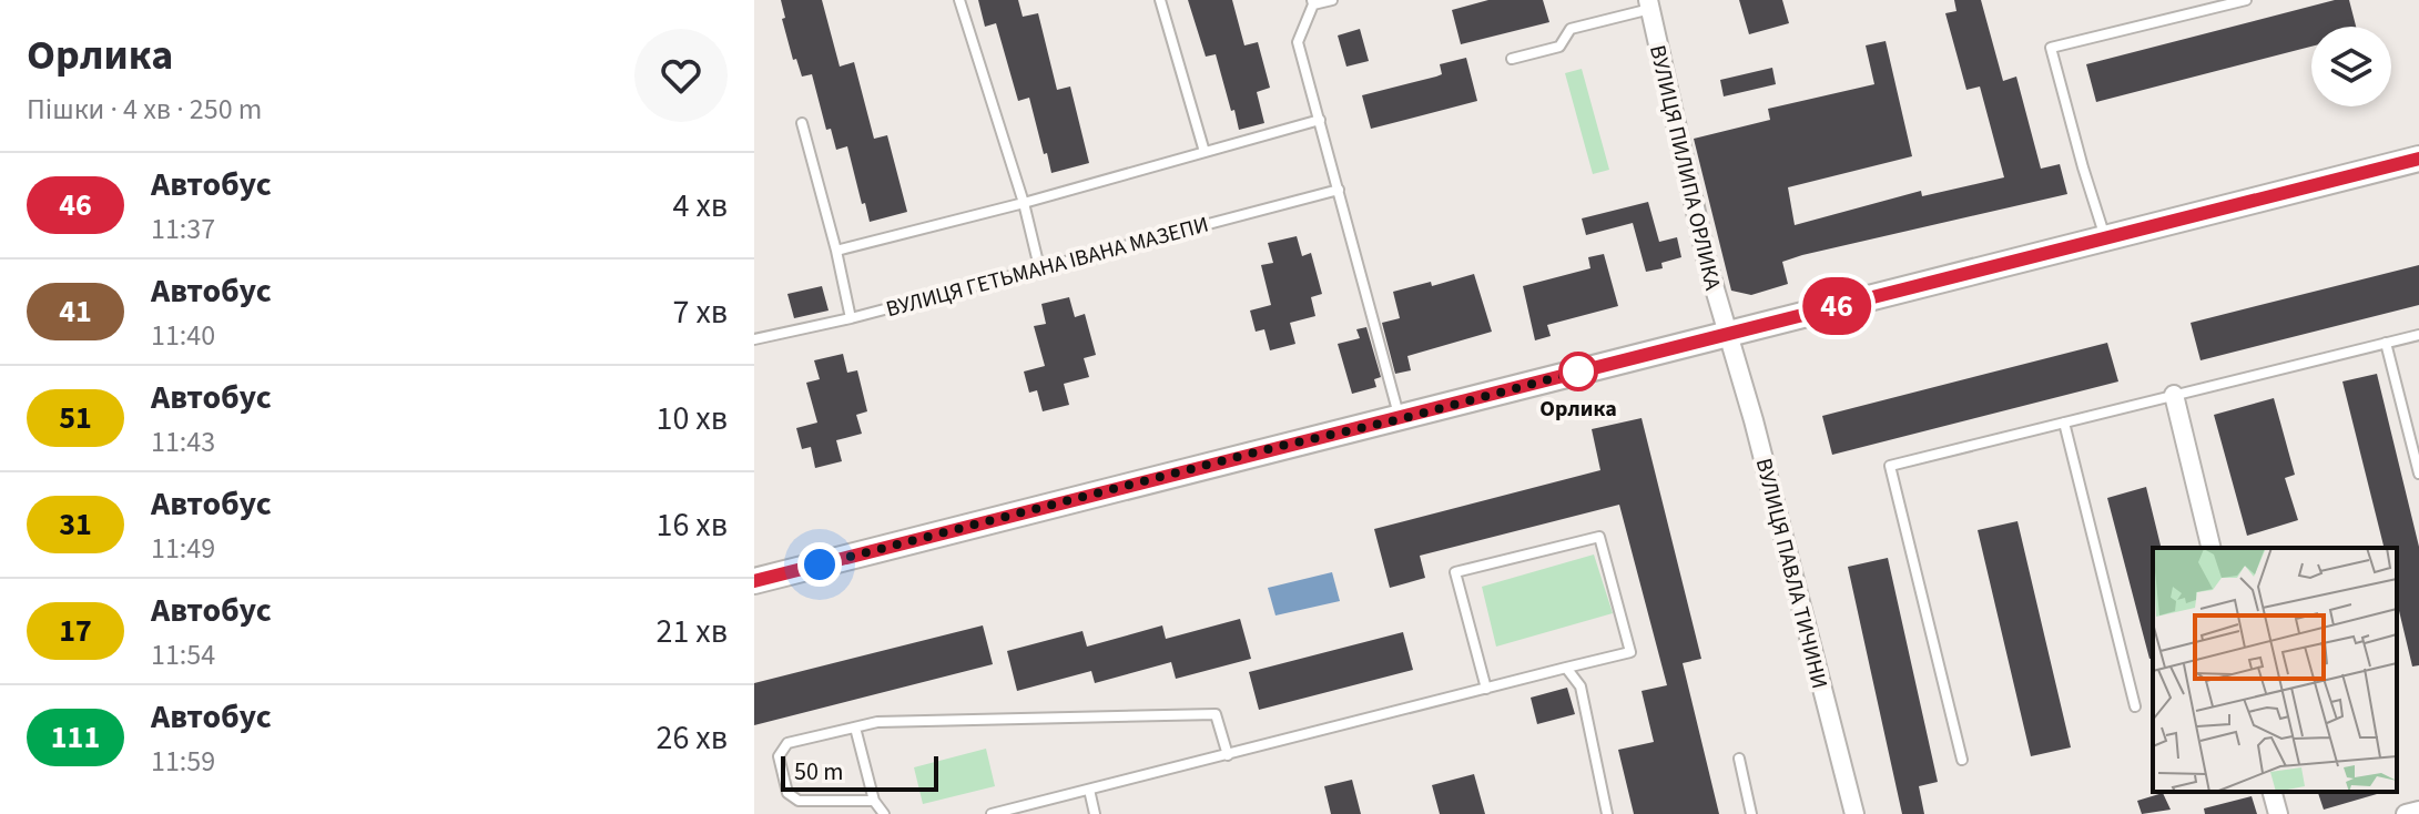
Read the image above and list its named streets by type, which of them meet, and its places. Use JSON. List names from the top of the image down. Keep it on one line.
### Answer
{"streets":{"street":["ВУЛИЦЯ ПИЛИПА ОРЛИКА","ВУЛИЦЯ ПАВЛА ТИЧИНИ"],"lane":["ВУЛИЦЯ ГЕТЬМАНА ІВАНА МАЗЕПИ"]},"crossings":[["ВУЛИЦЯ ПИЛИПА ОРЛИКА","ВУЛИЦЯ ПАВЛА ТИЧИНИ"]],"places":["Орлика"],"lines":["bus line 46"],"scale_bar":"50 m","page":{"heading":["Орлика","Пішки · 4 хв · 250 m"],"on_map":"46","list":[{"mark":"46","name":"Автобус","note":"11:37","value":"4 хв"},{"mark":"41","name":"Автобус","note":"11:40","value":"7 хв"},{"mark":"51","name":"Автобус","note":"11:43","value":"10 хв"},{"mark":"31","name":"Автобус","note":"11:49","value":"16 хв"},{"mark":"17","name":"Автобус","note":"11:54","value":"21 хв"},{"mark":"111","name":"Автобус","note":"11:59","value":"26 хв"}],"scale":"50 m"}}
